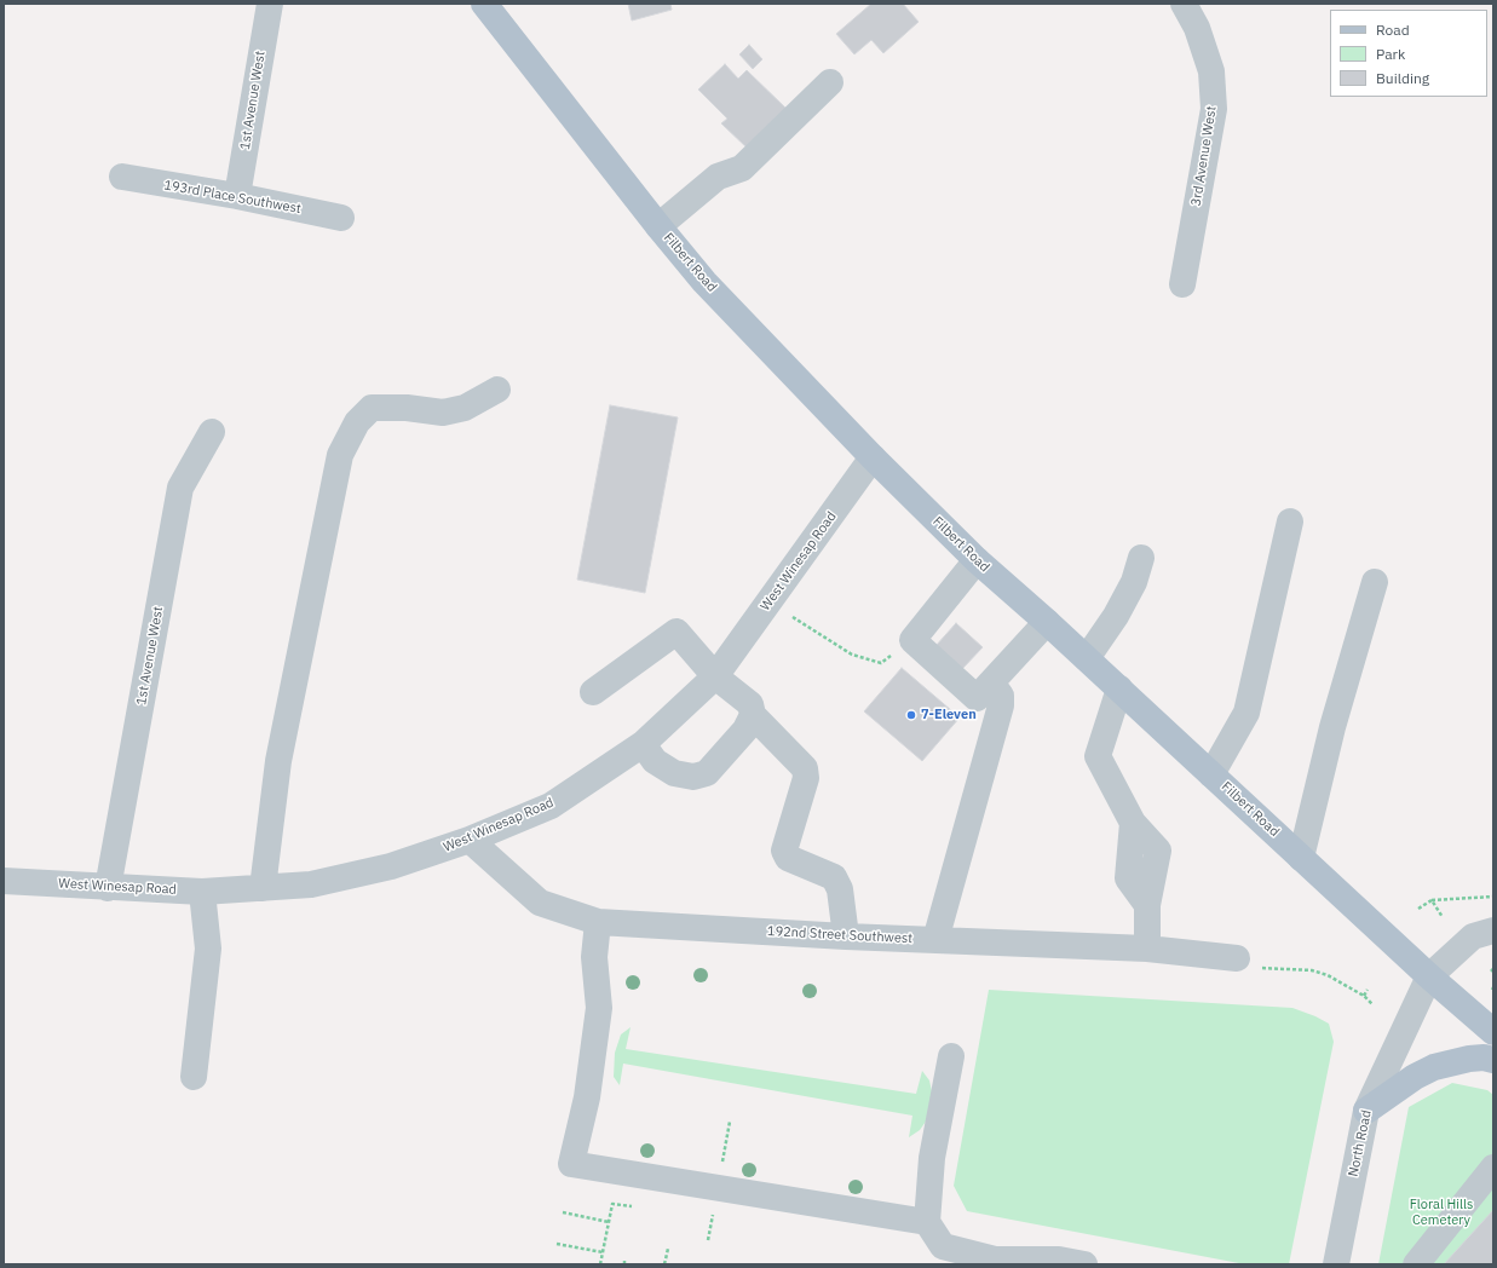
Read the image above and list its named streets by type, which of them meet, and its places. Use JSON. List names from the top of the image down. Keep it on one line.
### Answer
{"streets":{"main road":["Filbert Road"],"street":["1st Avenue West","3rd Avenue West","193rd Place Southwest","West Winesap Road","192nd Street Southwest","North Road"]},"crossings":[["1st Avenue West","193rd Place Southwest"],["1st Avenue West","West Winesap Road"],["Filbert Road","West Winesap Road"],["Filbert Road","North Road"],["West Winesap Road","192nd Street Southwest"]],"parks":["Floral Hills Cemetery"],"places":["7-Eleven"],"legend":["Road","Park","Building"]}
